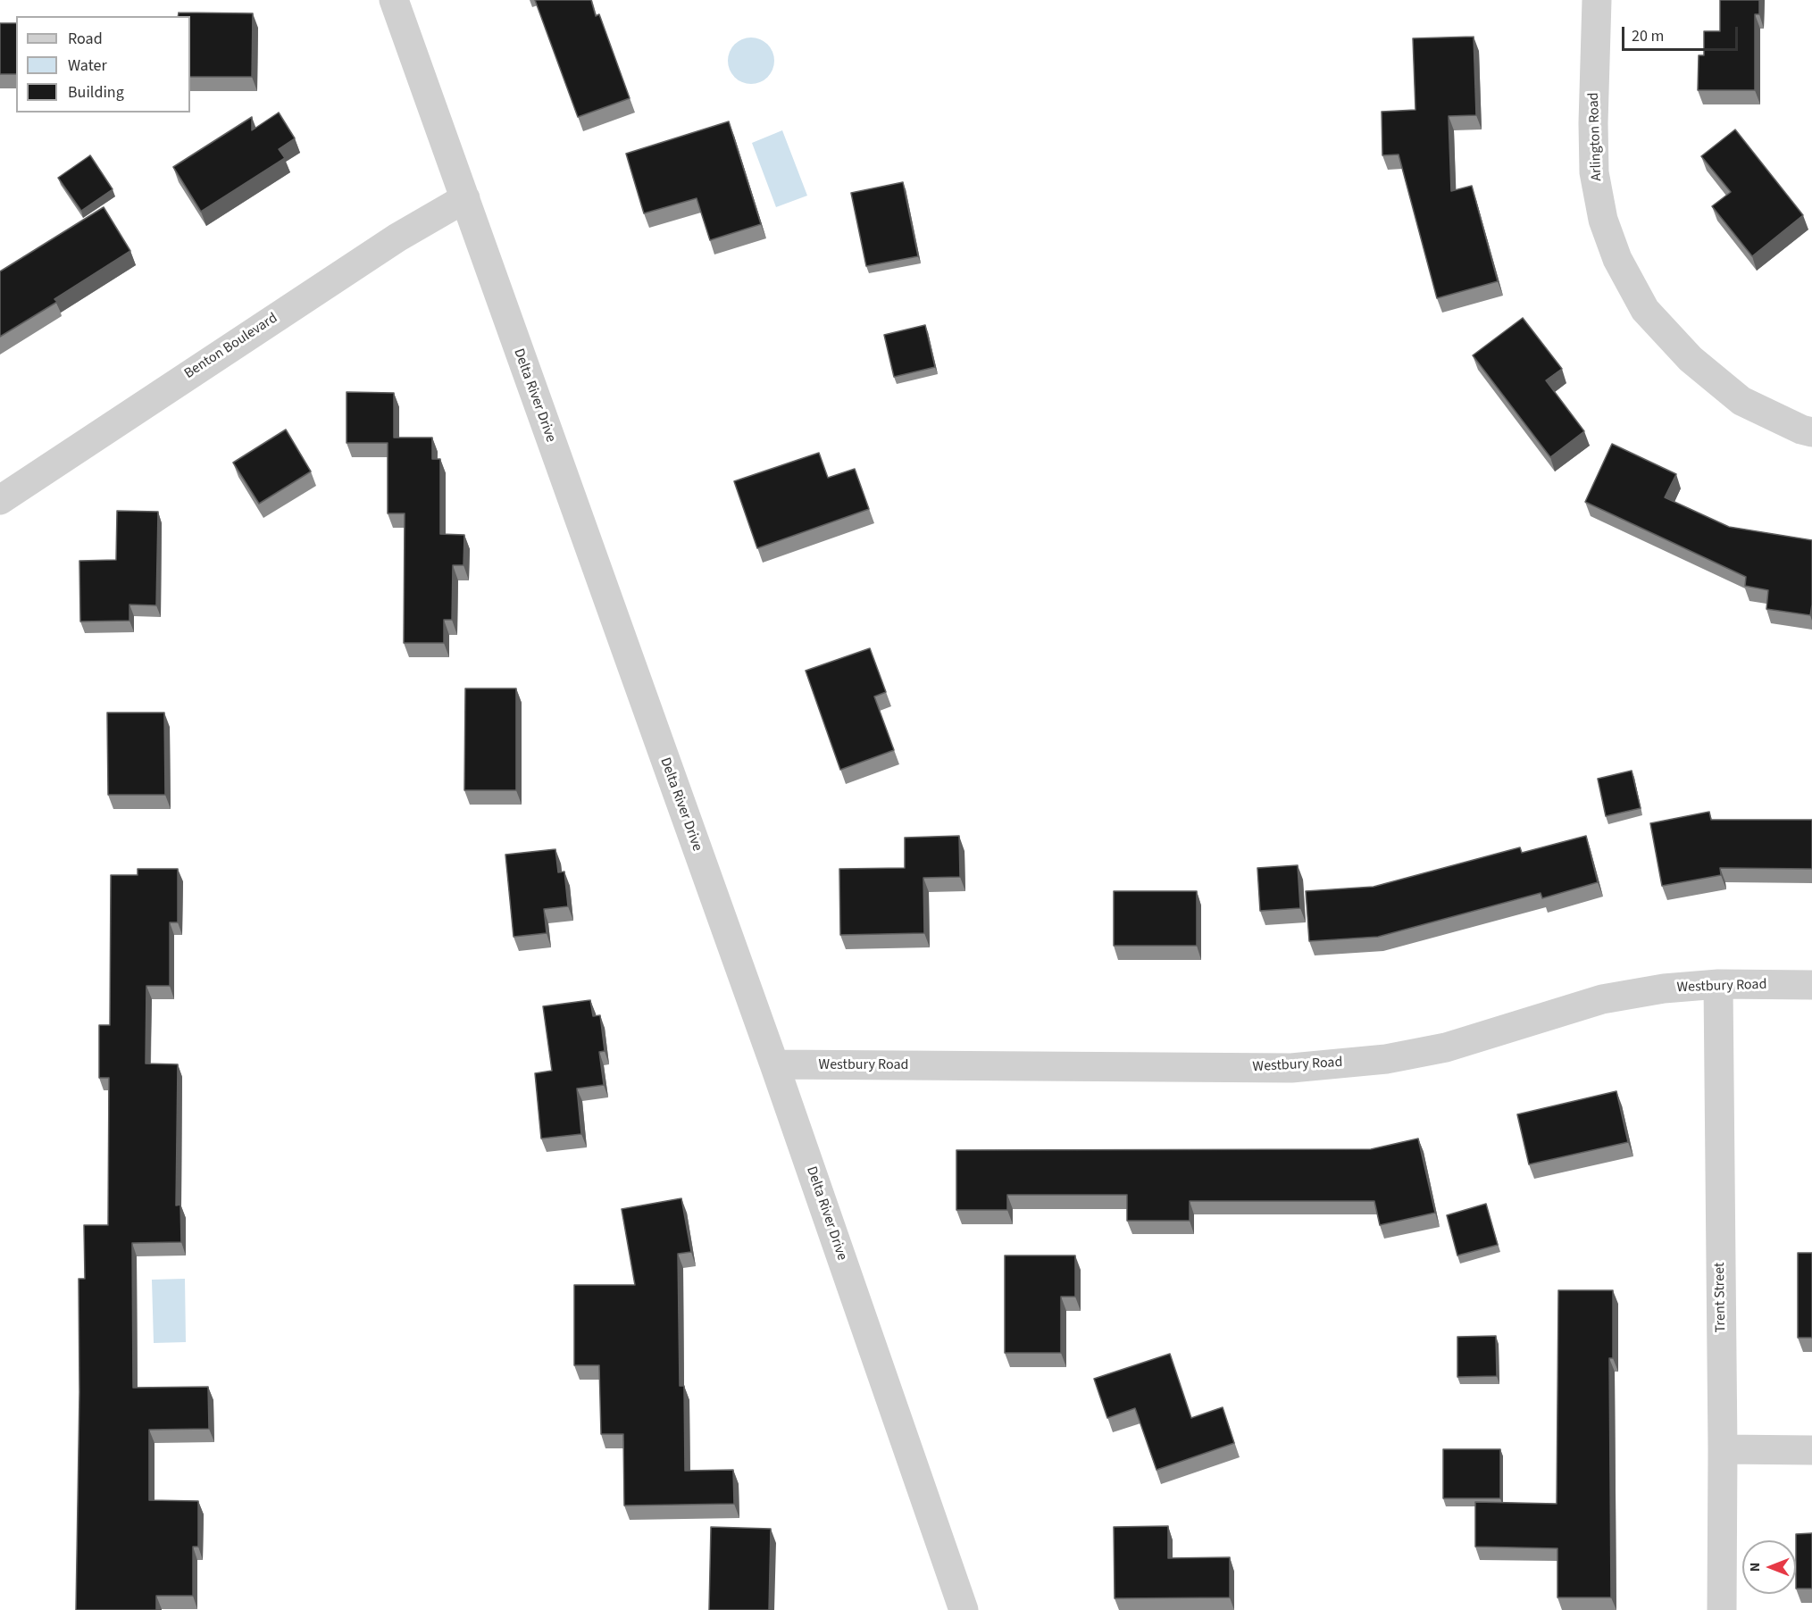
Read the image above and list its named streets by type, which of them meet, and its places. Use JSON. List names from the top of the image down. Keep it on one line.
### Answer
{"streets":{"street":["Arlington Road","Benton Boulevard","Delta River Drive","Westbury Road","Trent Street"]},"crossings":[["Benton Boulevard","Delta River Drive"],["Delta River Drive","Westbury Road"],["Westbury Road","Trent Street"]],"legend":["Road","Water","Building"],"scale_bar":"20 m","north":"left"}
